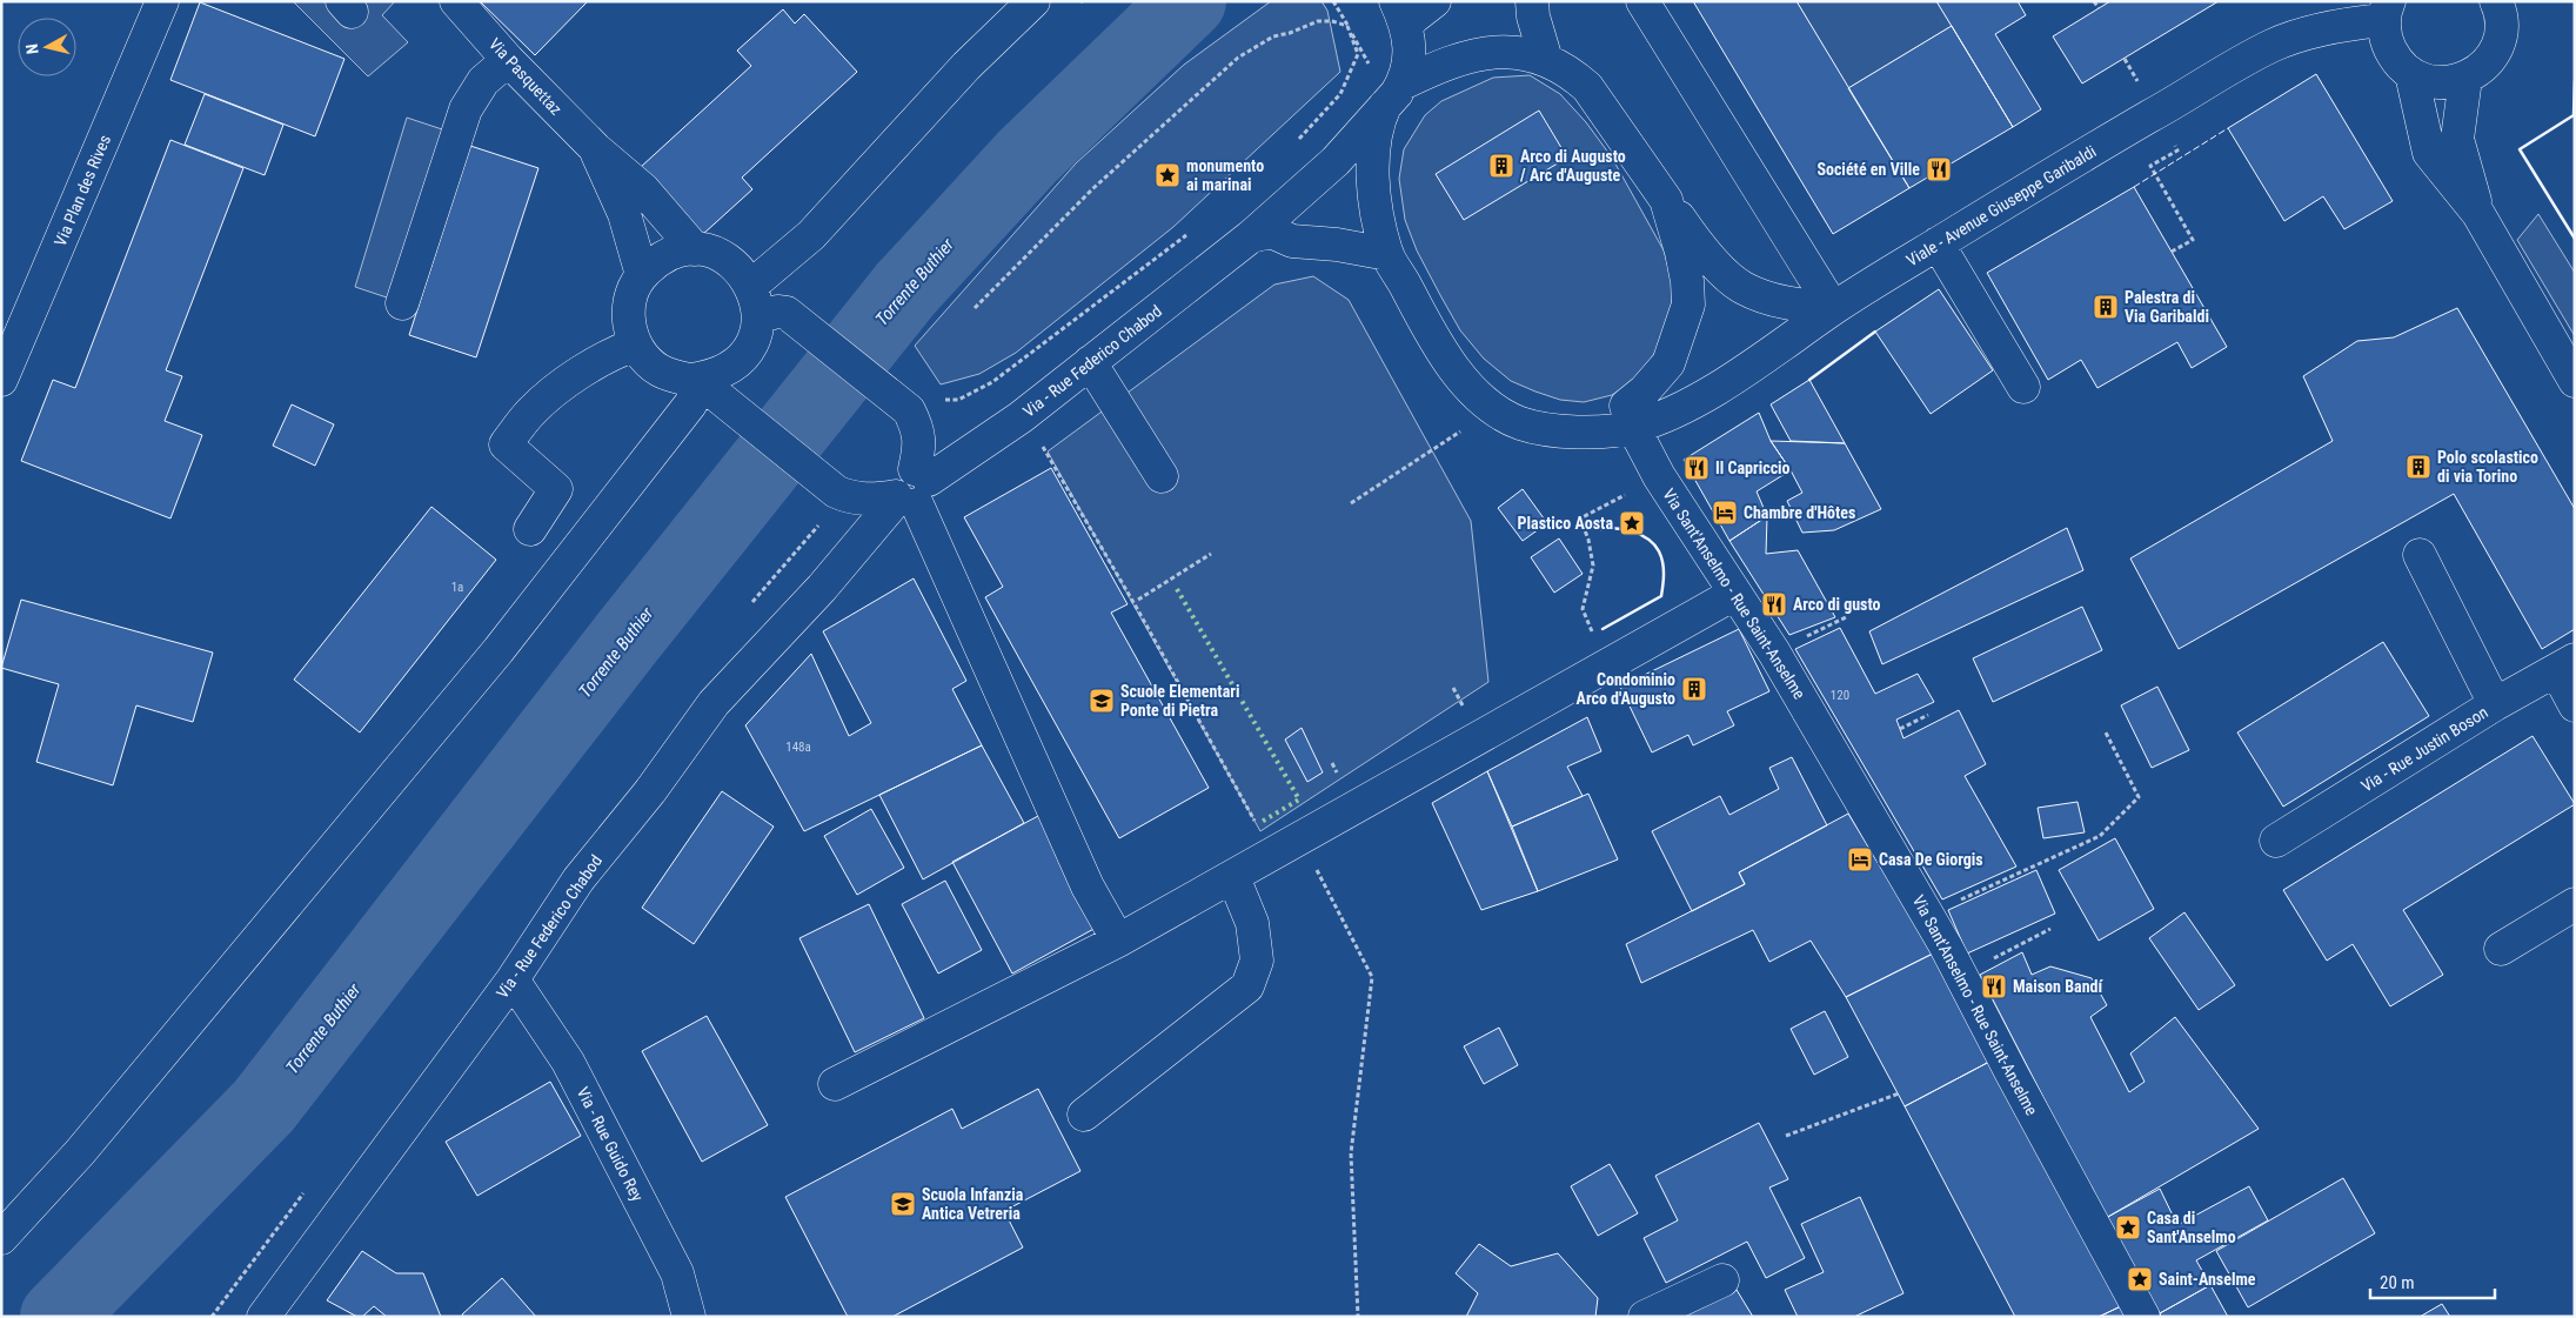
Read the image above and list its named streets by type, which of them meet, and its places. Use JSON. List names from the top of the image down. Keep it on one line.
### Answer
{"streets":{"street":["Via Pasquettaz","Via Plan des Rives","Viale - Avenue Giuseppe Garibaldi","Via - Rue Federico Chabod","Via Sant'Anselmo - Rue Saint-Anselme","Via - Rue Justin Boson","Via - Rue Guido Rey"]},"crossings":[["Viale - Avenue Giuseppe Garibaldi","Via - Rue Federico Chabod"],["Viale - Avenue Giuseppe Garibaldi","Via Sant'Anselmo - Rue Saint-Anselme"],["Via - Rue Federico Chabod","Via - Rue Guido Rey"]],"water":["Torrente Buthier"],"places":{"building":["Arco di Augusto / Arc d'Auguste","Palestra di Via Garibaldi","Polo scolastico di via Torino","Condominio Arco d'Augusto"],"restaurant":["Société en Ville","Il Capriccio","Arco di gusto","Maison Bandí"],"place":["monumento ai marinai","Plastico Aosta","Casa di Sant'Anselmo","Saint-Anselme"],"hotel":["Chambre d'Hôtes","Casa De Giorgis"],"school or university":["Scuole Elementari Ponte di Pietra","Scuola Infanzia Antica Vetreria"]},"house_numbers":["1a","120","148a"],"scale_bar":"20 m","north":"left"}
